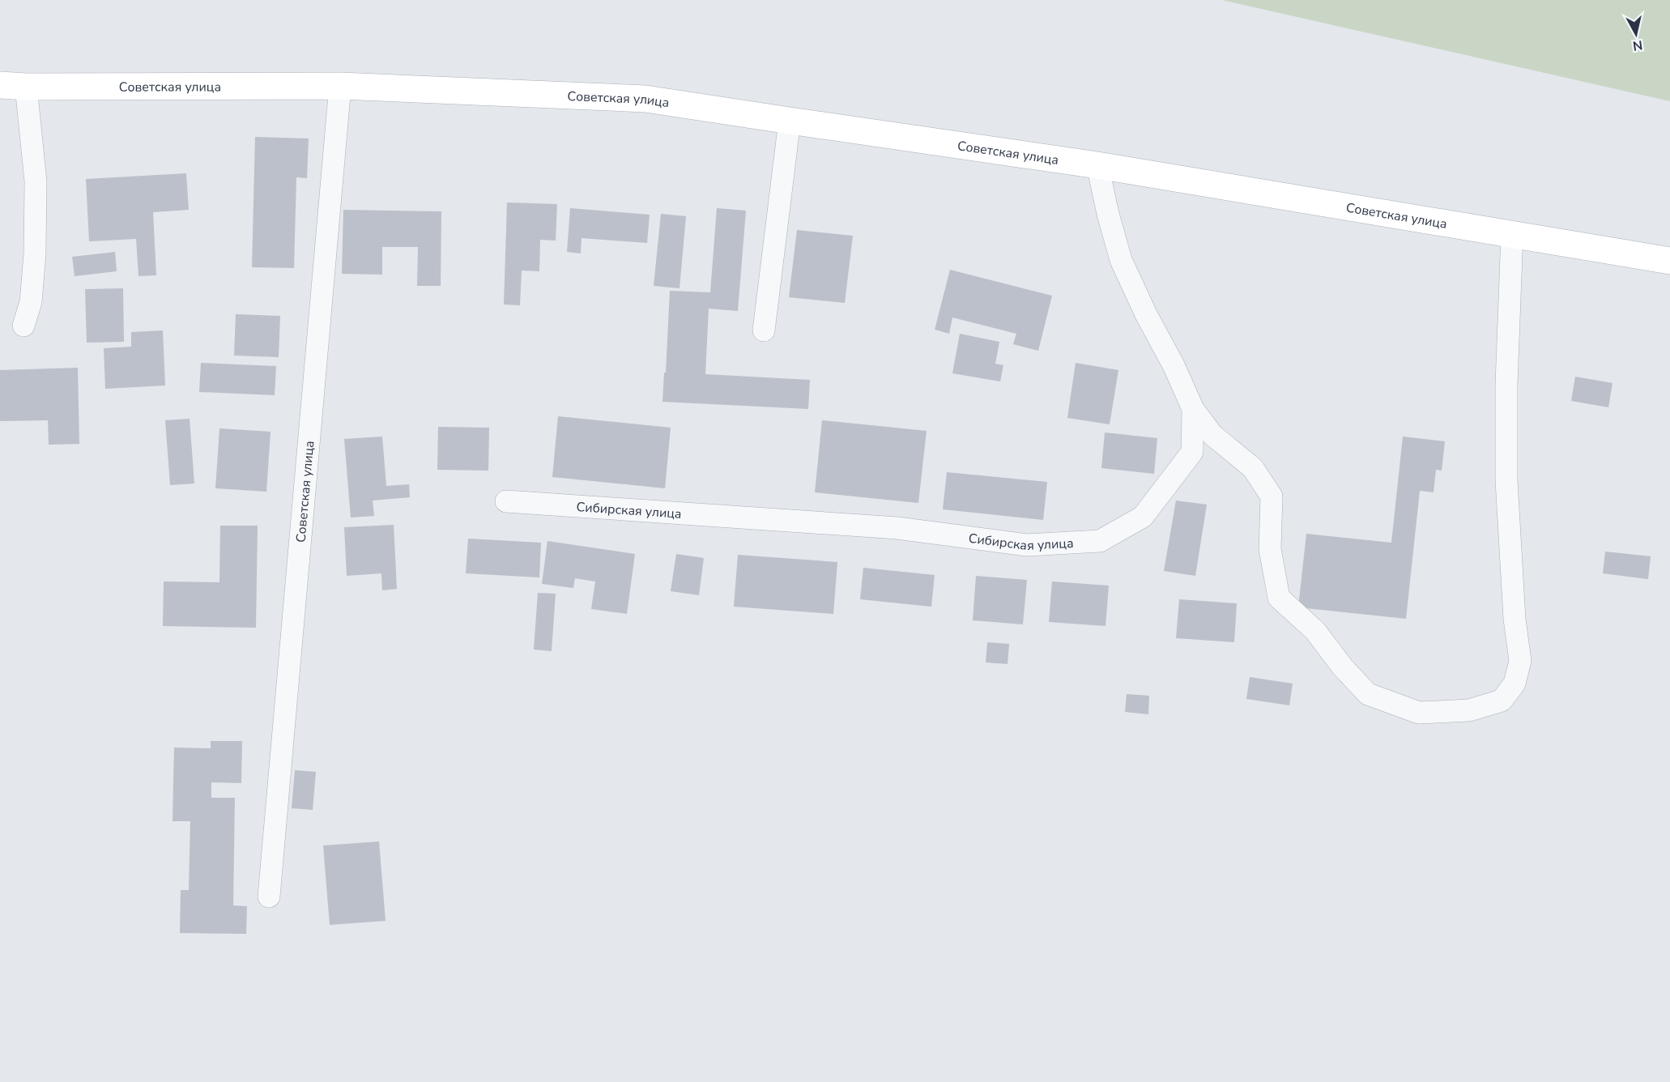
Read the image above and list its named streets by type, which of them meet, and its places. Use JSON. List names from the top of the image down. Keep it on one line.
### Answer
{"streets":{"main road":["Советская улица"],"street":["Сибирская улица"]},"crossings":[["Советская улица","Сибирская улица"]],"north":"bottom"}
